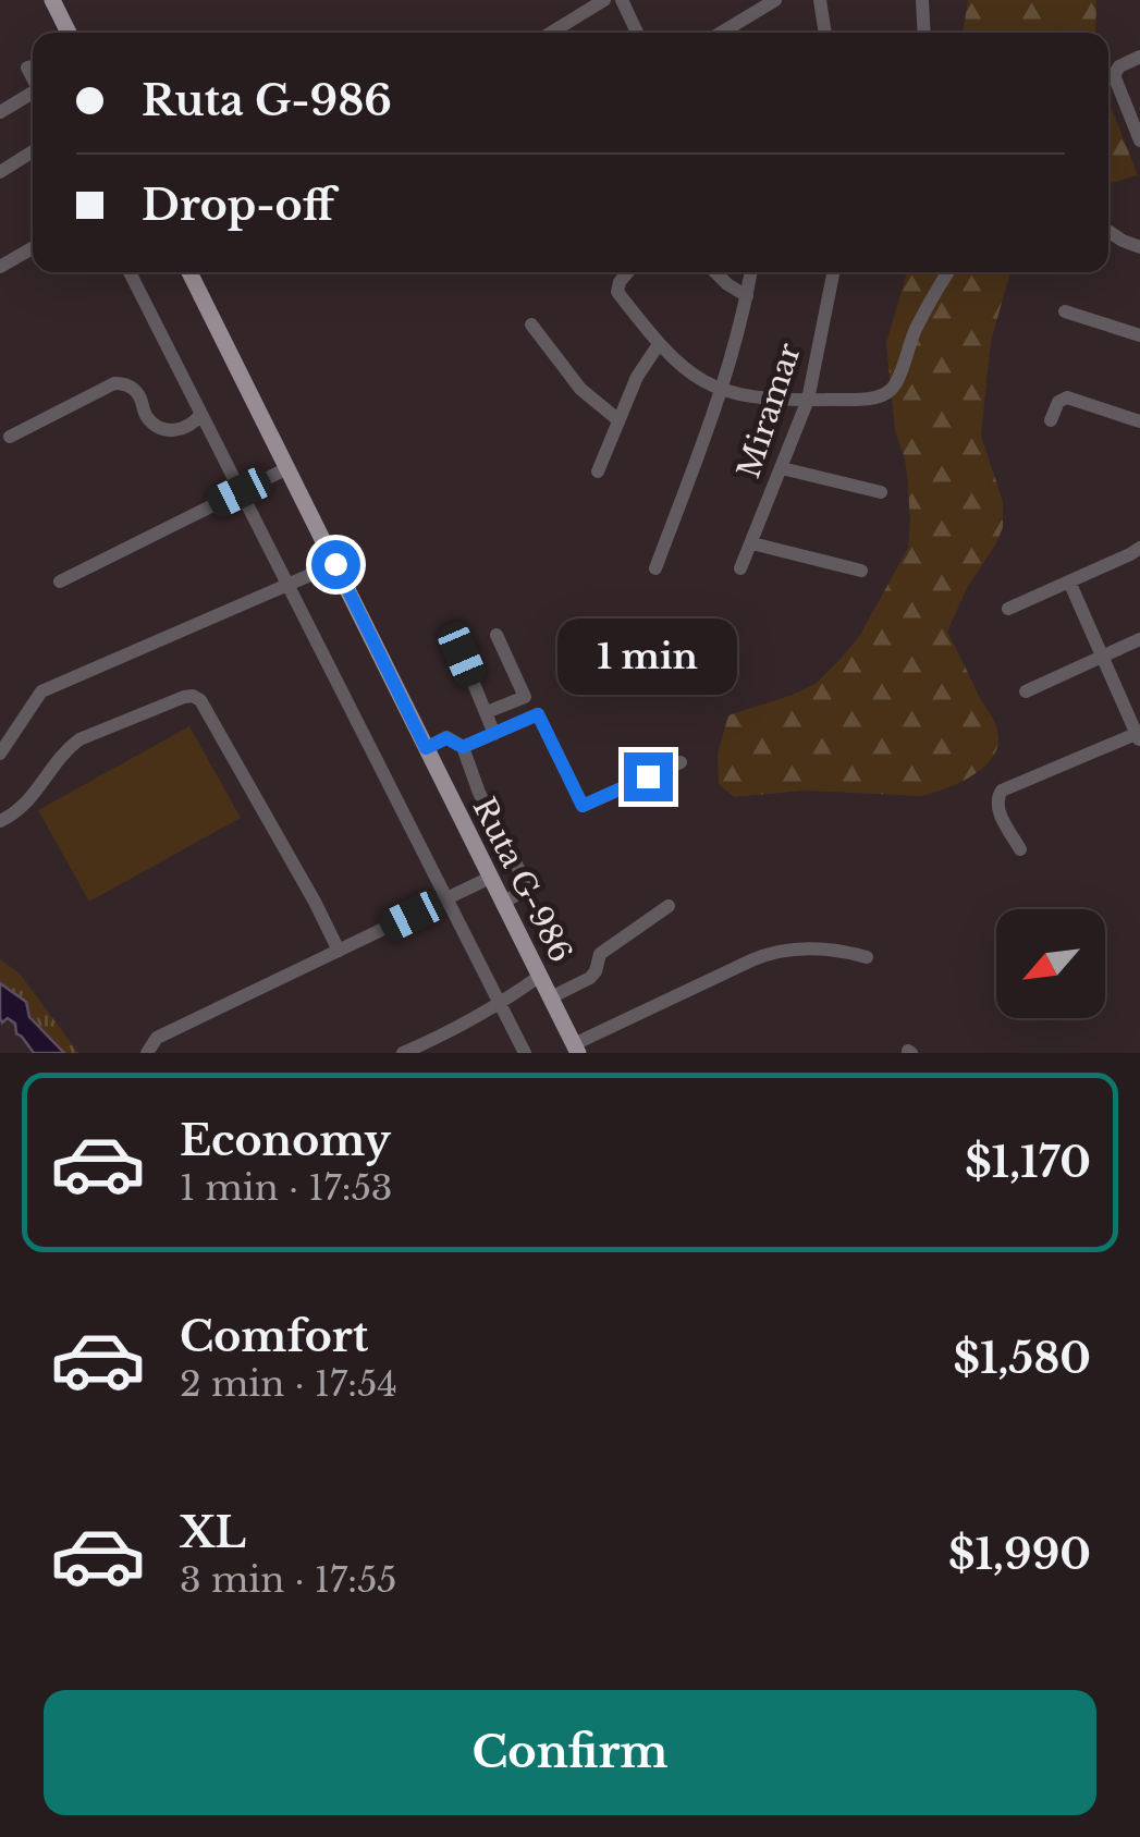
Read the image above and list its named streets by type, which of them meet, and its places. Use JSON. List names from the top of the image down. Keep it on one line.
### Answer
{"streets":{"main road":["Ruta G-986"],"street":["Miramar"]},"north":"bottom left","page":{"banner":["Ruta G-986","Drop-off"],"bubble":"1 min","list":[{"name":"Economy","note":"1 min · 17:53","value":"$1,170"},{"name":"Comfort","note":"2 min · 17:54","value":"$1,580"},{"name":"XL","note":"3 min · 17:55","value":"$1,990"}],"buttons":"Confirm"}}
